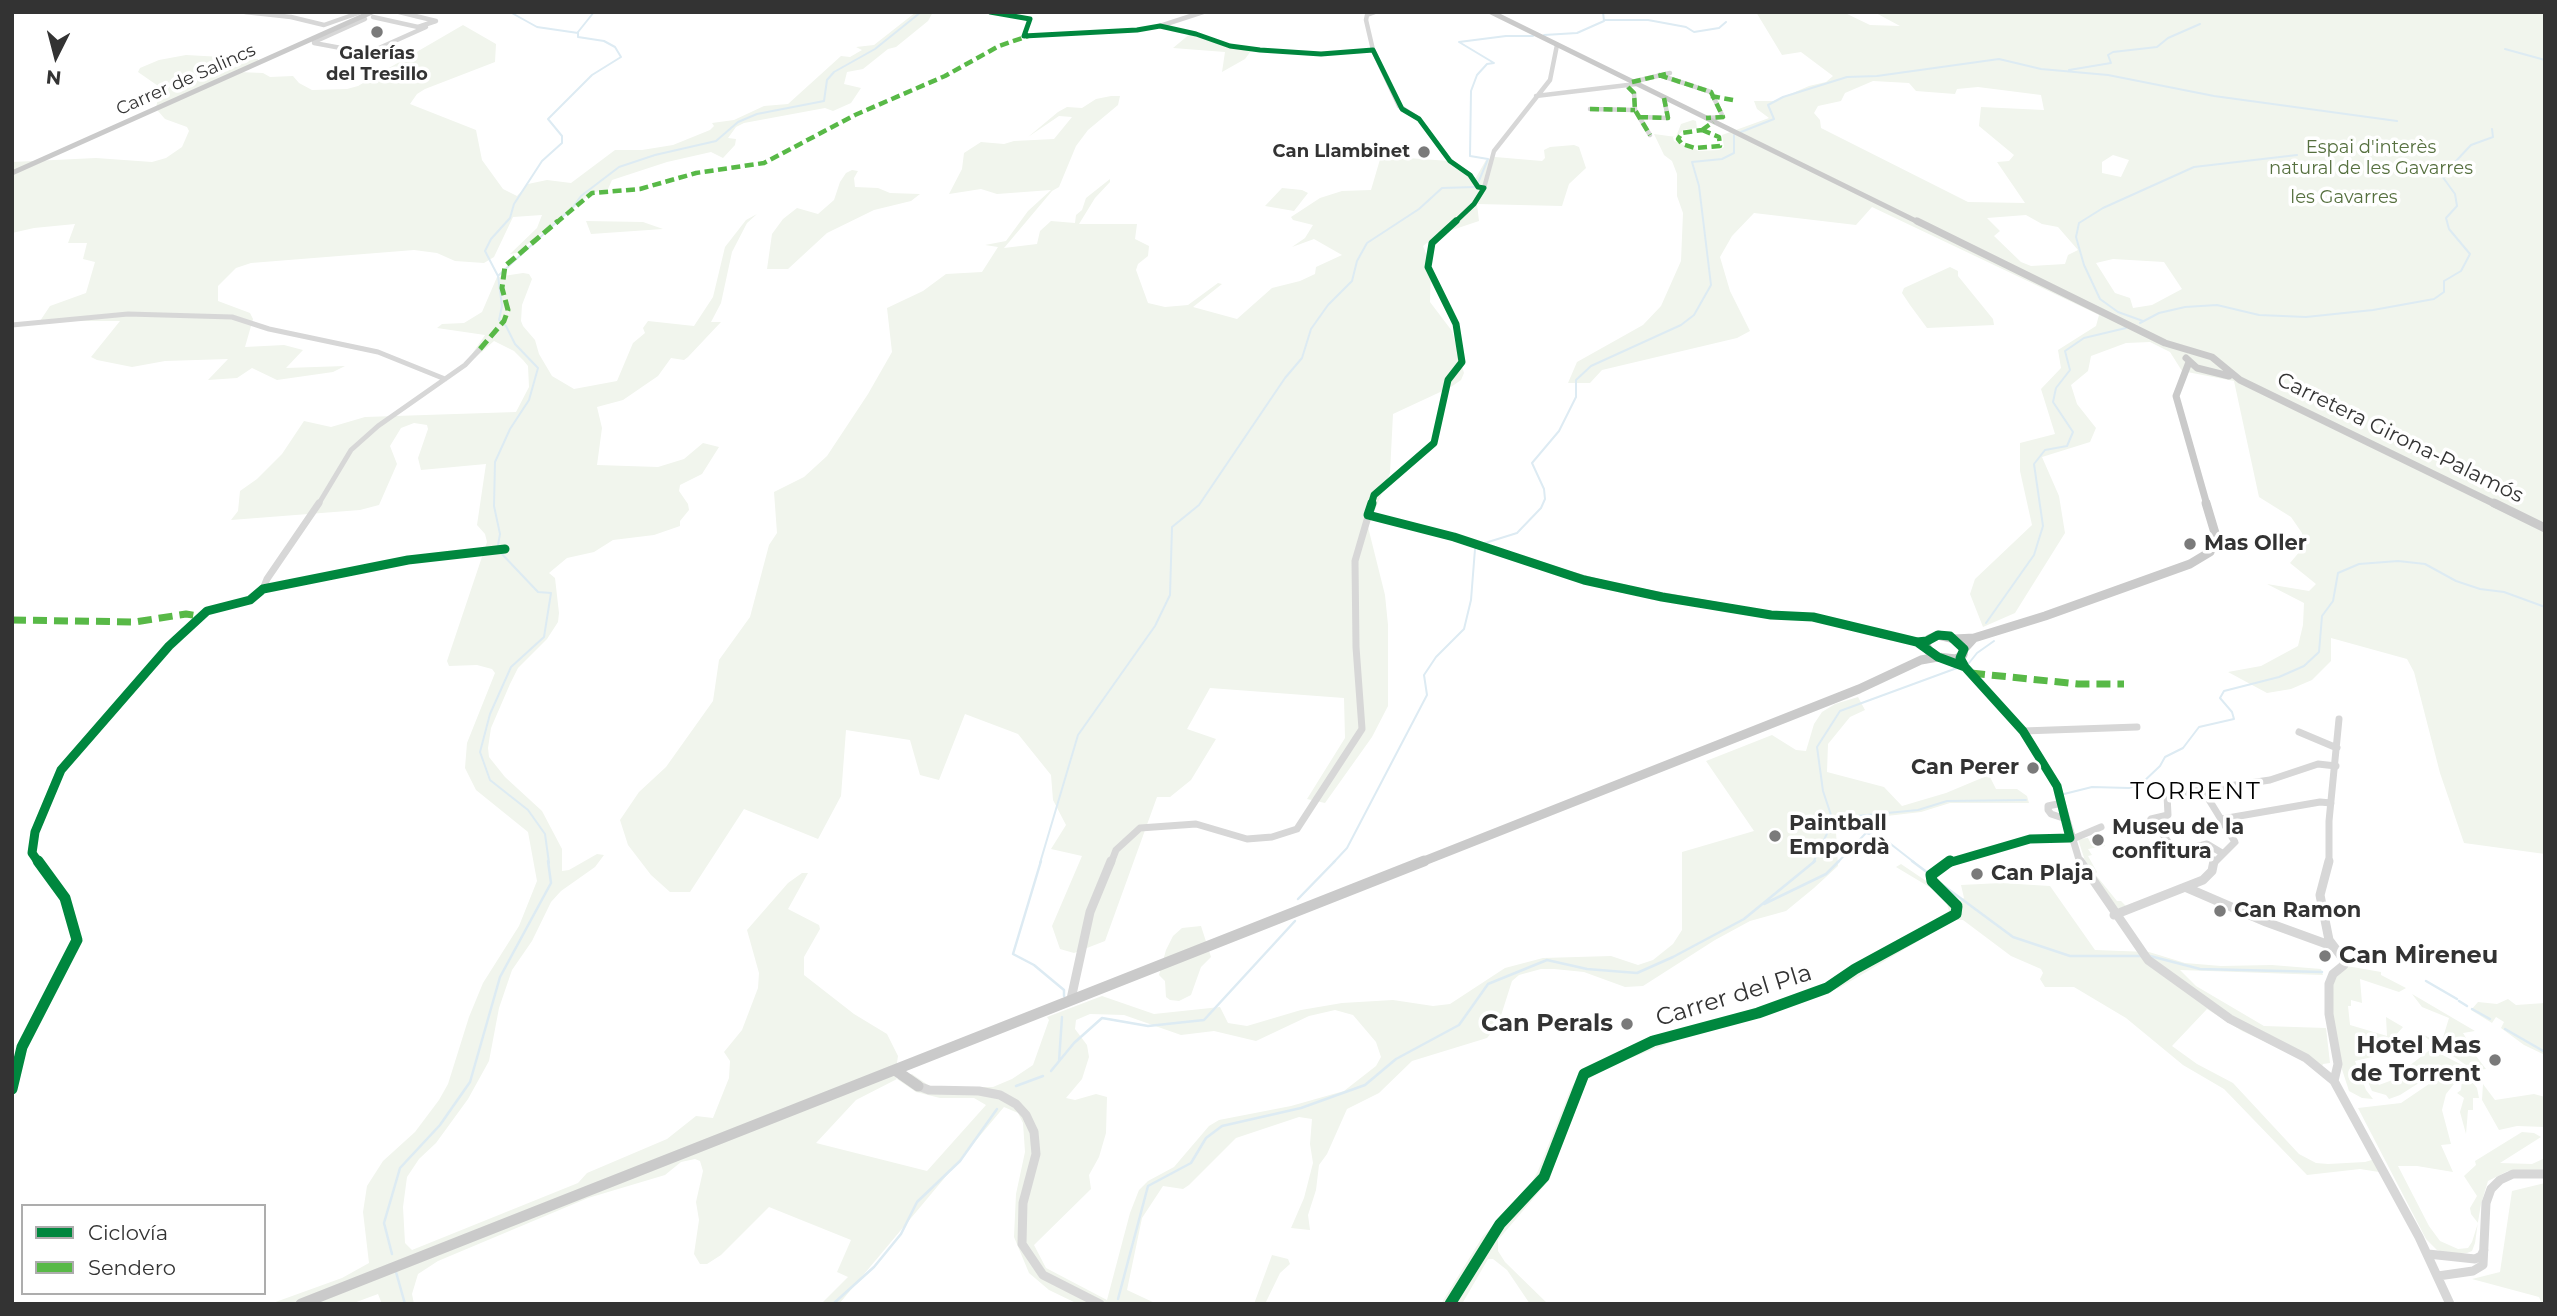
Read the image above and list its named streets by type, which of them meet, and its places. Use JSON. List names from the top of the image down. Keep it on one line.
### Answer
{"streets":{"main road":["Carrer de Salincs","Carretera Girona-Palamós"],"street":["Carrer del Pla"]},"districts":["TORRENT"],"parks":["Espai d'interès natural de les Gavarres","les Gavarres"],"places":["Galerías del Tresillo","Can Llambinet","Mas Oller","Can Perer","Paintball Empordà","Museu de la confitura","Can Plaja","Can Ramon","Can Mireneu","Can Perals","Hotel Mas de Torrent"],"legend":["Ciclovía","Sendero"],"north":"bottom"}
